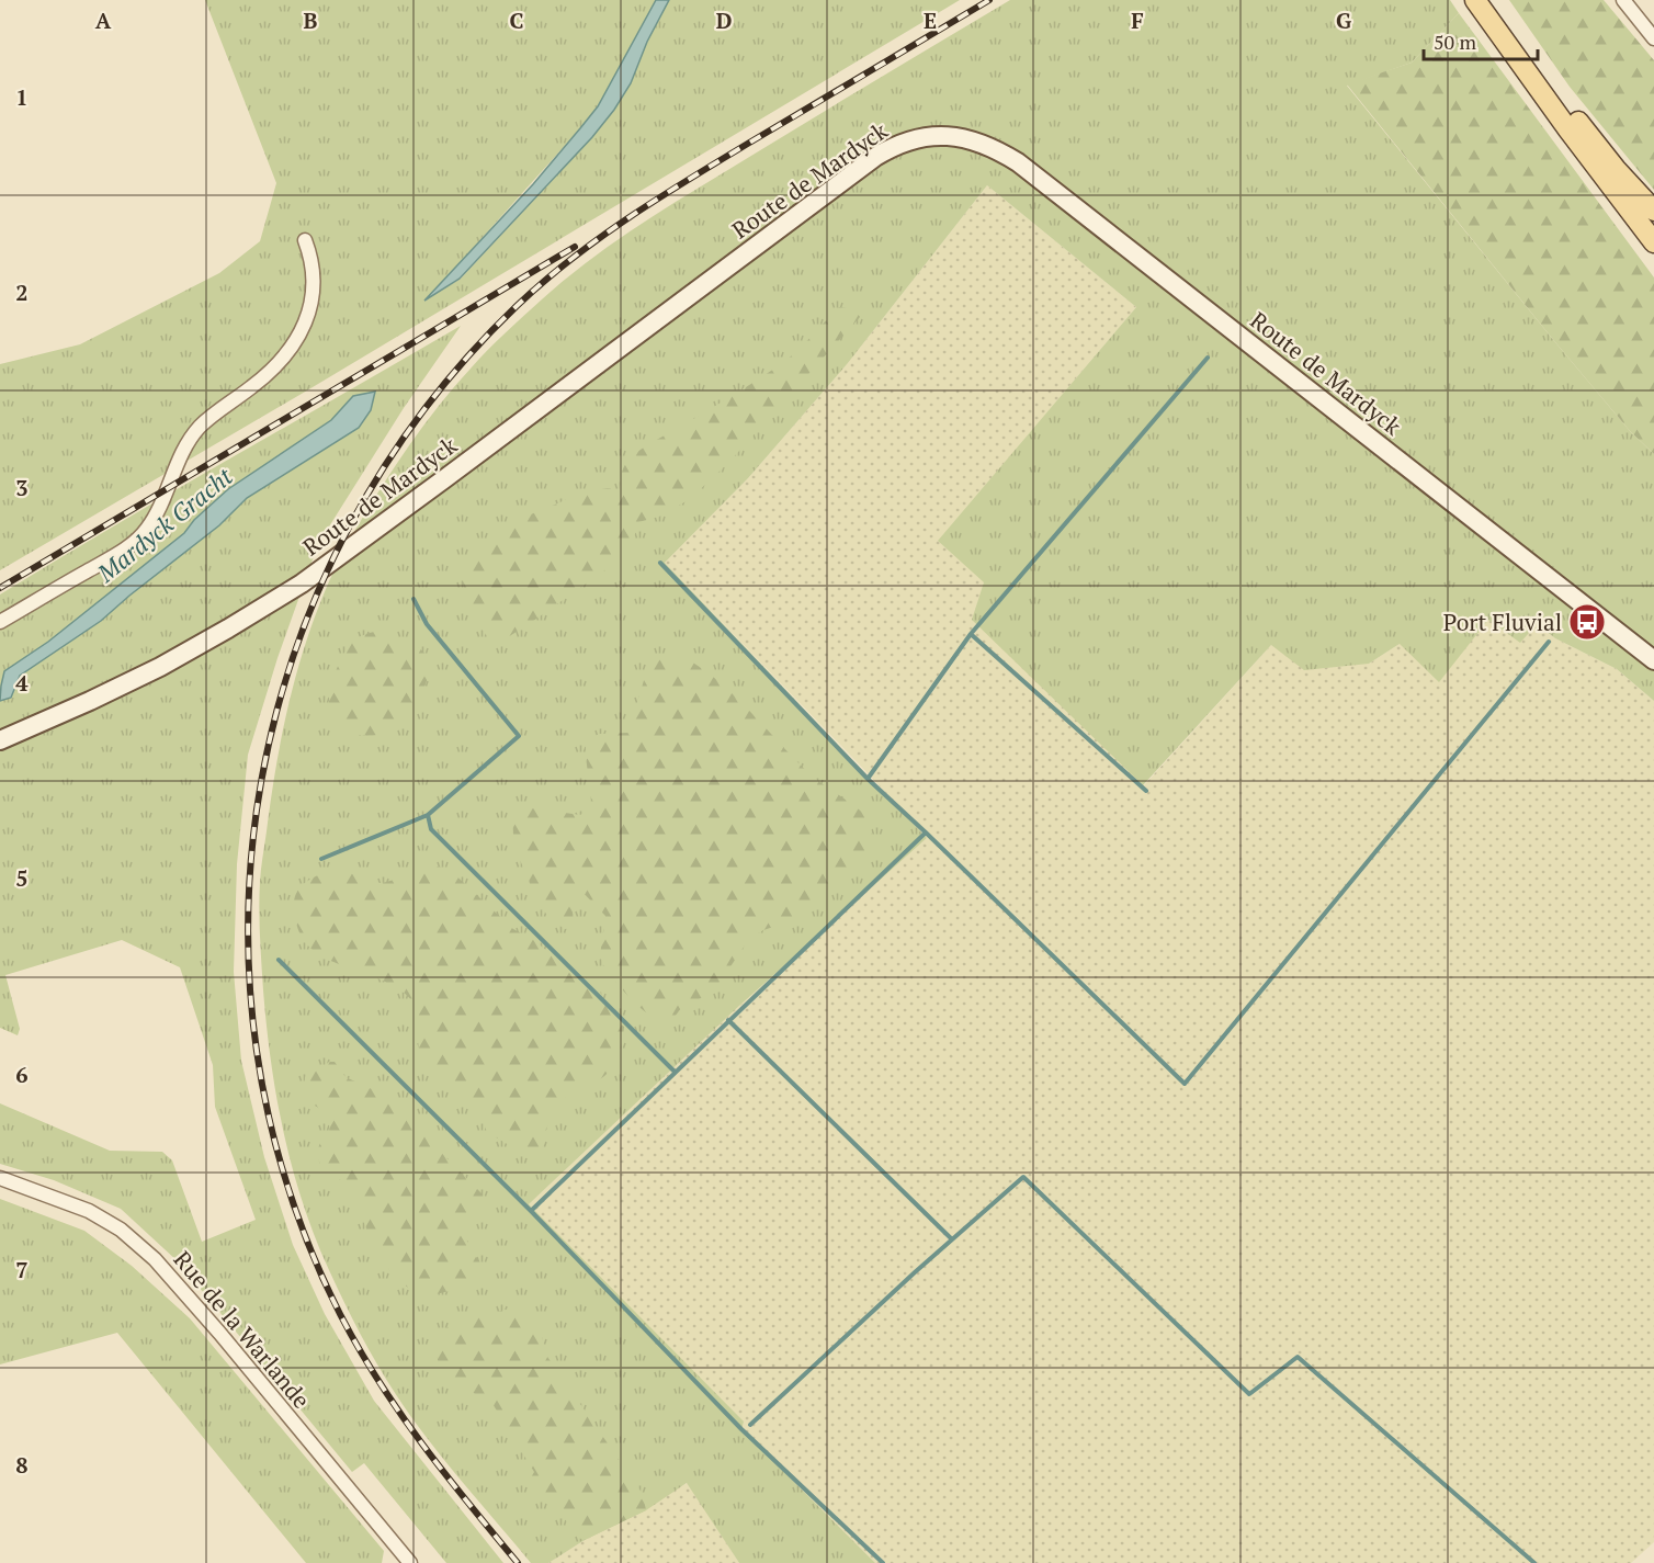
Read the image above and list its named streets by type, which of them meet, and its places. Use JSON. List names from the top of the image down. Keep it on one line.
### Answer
{"streets":{"main road":["Route de Mardyck"],"street":["Rue de la Warlande"]},"water":["Mardyck Gracht"],"places":{"bus stop":["Port Fluvial"]},"scale_bar":"50 m","grid":{"columns":["A","B","C","D","E","F","G"],"rows":["1","2","3","4","5","6","7","8"]}}
